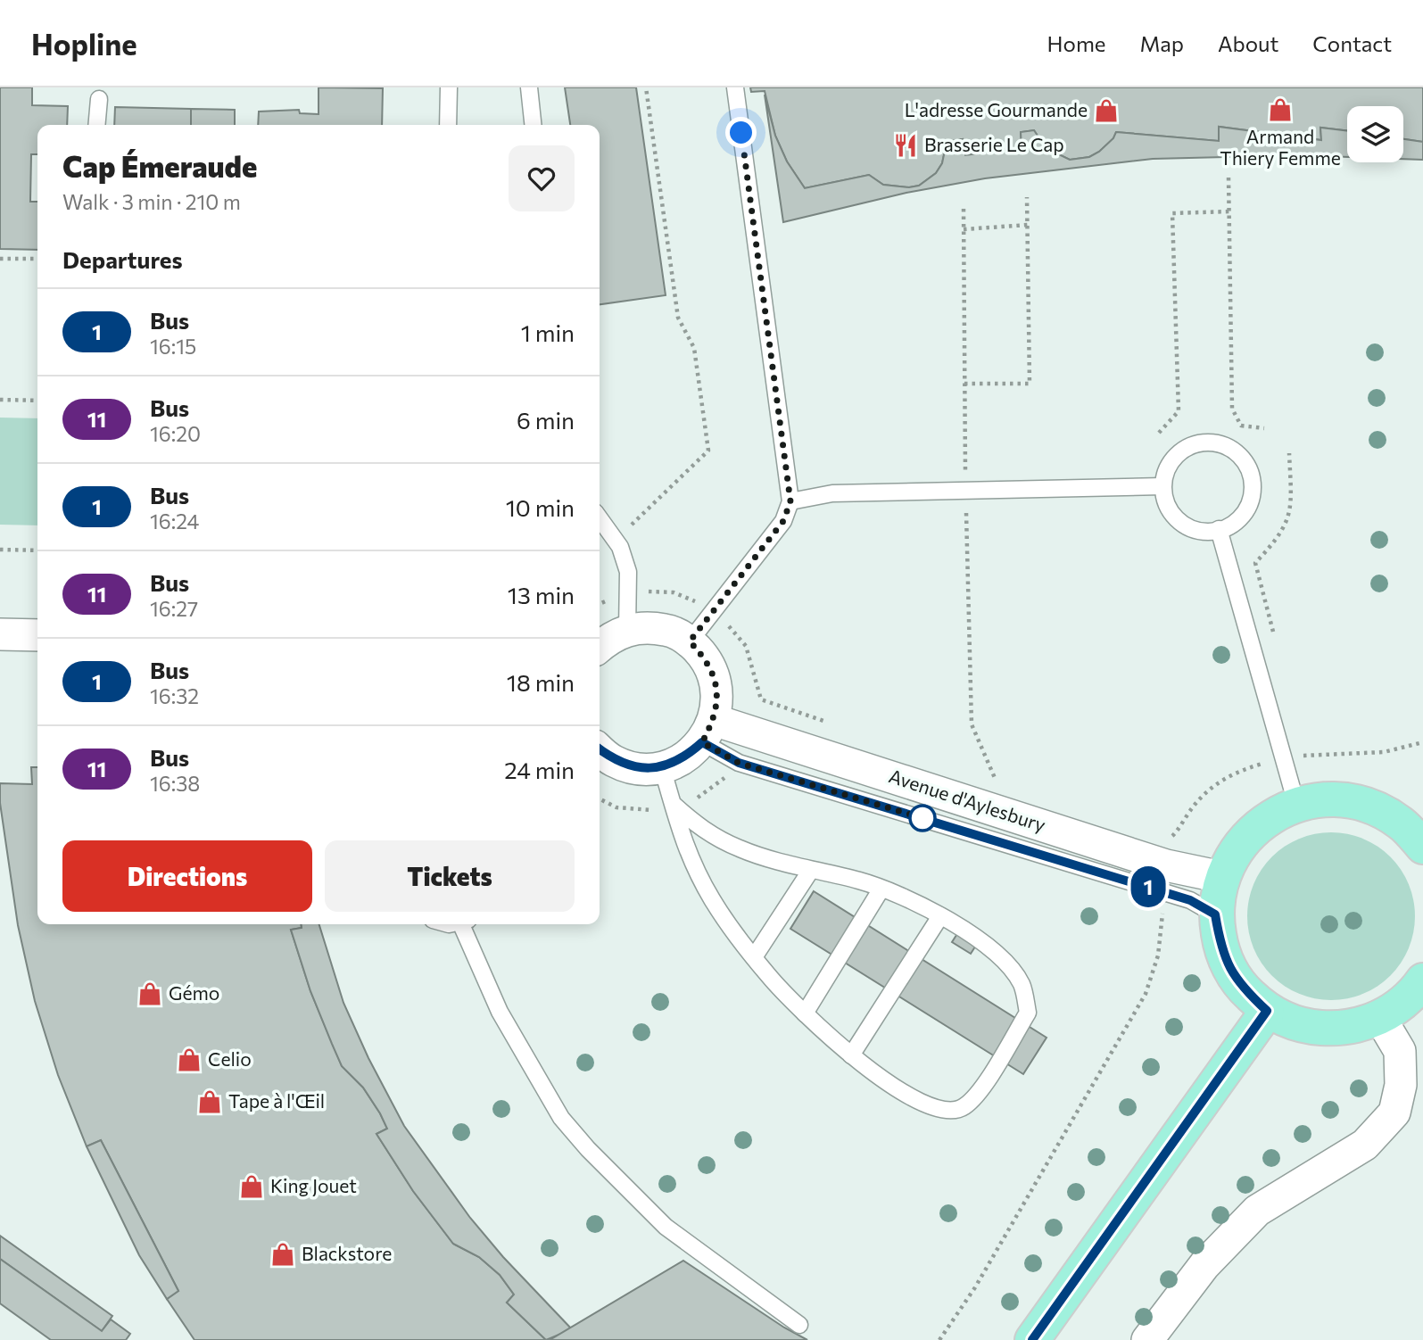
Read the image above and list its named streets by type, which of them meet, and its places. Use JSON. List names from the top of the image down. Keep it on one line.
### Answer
{"streets":{"street":["Avenue d'Aylesbury"]},"places":{"shop":["Armand Thiery Femme","L'adresse Gourmande","Gémo","Celio","Tape à l'Œil","King Jouet","Blackstore"],"restaurant":["Brasserie Le Cap"]},"lines":["bus line 1"],"page":{"header":"Hopline","nav":["Home","Map","About","Contact"],"on_map":"1","heading":[["Cap Émeraude","Walk · 3 min · 210 m"],"Departures"],"list":[{"mark":"1","name":"Bus","note":"16:15","value":"1 min"},{"mark":"11","name":"Bus","note":"16:20","value":"6 min"},{"mark":"1","name":"Bus","note":"16:24","value":"10 min"},{"mark":"11","name":"Bus","note":"16:27","value":"13 min"},{"mark":"1","name":"Bus","note":"16:32","value":"18 min"},{"mark":"11","name":"Bus","note":"16:38","value":"24 min"}],"buttons":["Directions","Tickets"]}}
